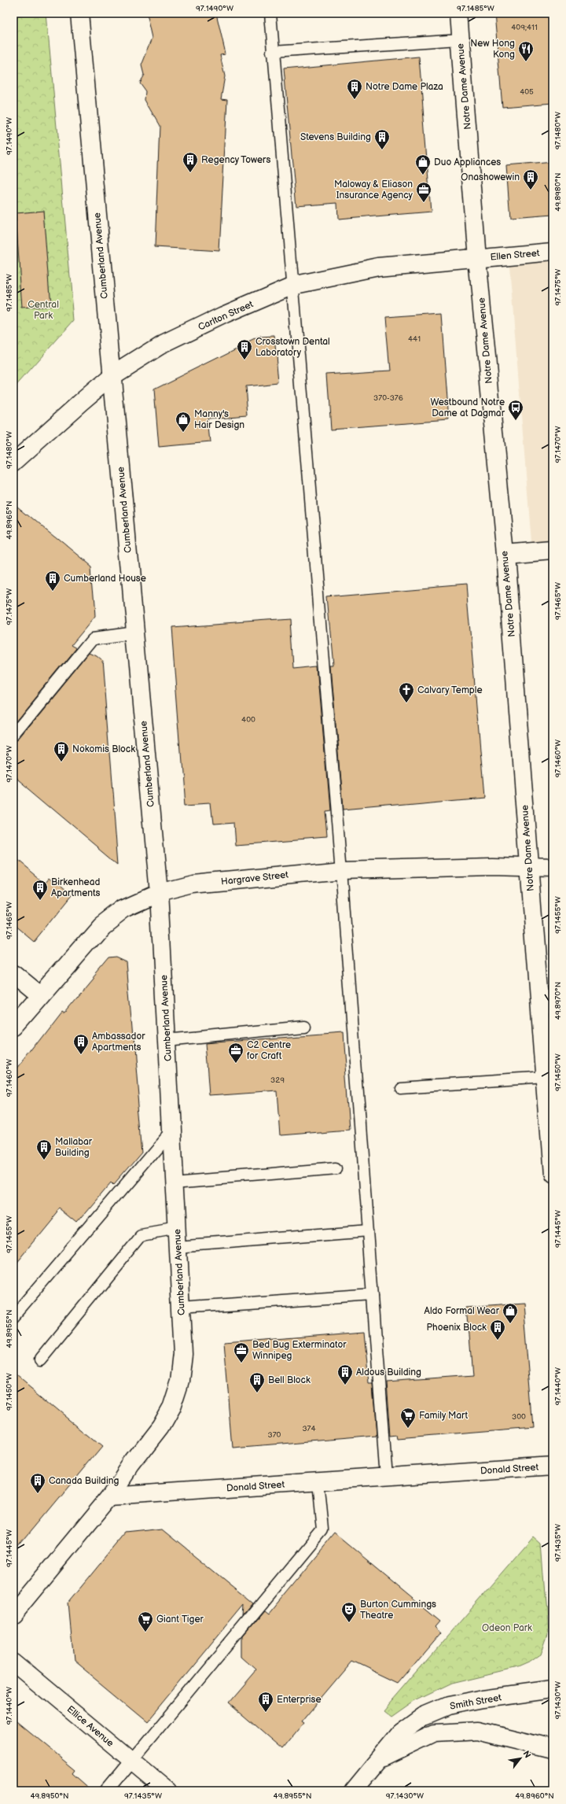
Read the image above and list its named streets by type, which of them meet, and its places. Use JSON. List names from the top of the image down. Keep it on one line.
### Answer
{"streets":{"main road":["Notre Dame Avenue","Ellen Street","Cumberland Avenue","Carlton Street","Hargrave Street","Donald Street","Smith Street","Ellice Avenue"]},"crossings":[["Notre Dame Avenue","Ellen Street"],["Notre Dame Avenue","Carlton Street"],["Notre Dame Avenue","Hargrave Street"],["Ellen Street","Carlton Street"],["Cumberland Avenue","Carlton Street"],["Cumberland Avenue","Hargrave Street"],["Cumberland Avenue","Donald Street"]],"parks":["Central Park","Odeon Park"],"places":{"restaurant":["New Hong Kong"],"building":["Notre Dame Plaza","Stevens Building","Regency Towers","Onashowewin","Crosstown Dental Laboratory","Cumberland House","Nokomis Block","Birkenhead Apartments","Ambassador Apartments","Mallabar Building","Phoenix Block","Aldous Building","Bell Block","Canada Building","Enterprise"],"shop":["Duo Appliances","Manny's Hair Design","Aldo Formal Wear"],"office":["Maloway & Eliason Insurance Agency","C2 Centre for Craft","Bed Bug Exterminator Winnipeg"],"bus stop":["Westbound Notre Dame at Dagmar"],"church":["Calvary Temple"],"supermarket":["Family Mart","Giant Tiger"],"theatre":["Burton Cummings Theatre"]},"house_numbers":["409;411","405","441","370-376","400","329","300","374","370"],"north":"top right","coordinates":["97.1490°W","97.1485°W","97.1480°W","49.8980°N","97.1475°W","97.1470°W","49.8965°N","97.1465°W","97.1460°W","97.1455°W","49.8970°N","97.1450°W","97.1445°W","49.8955°N","97.1440°W","97.1435°W","97.1430°W","49.8950°N","49.8960°N"]}
